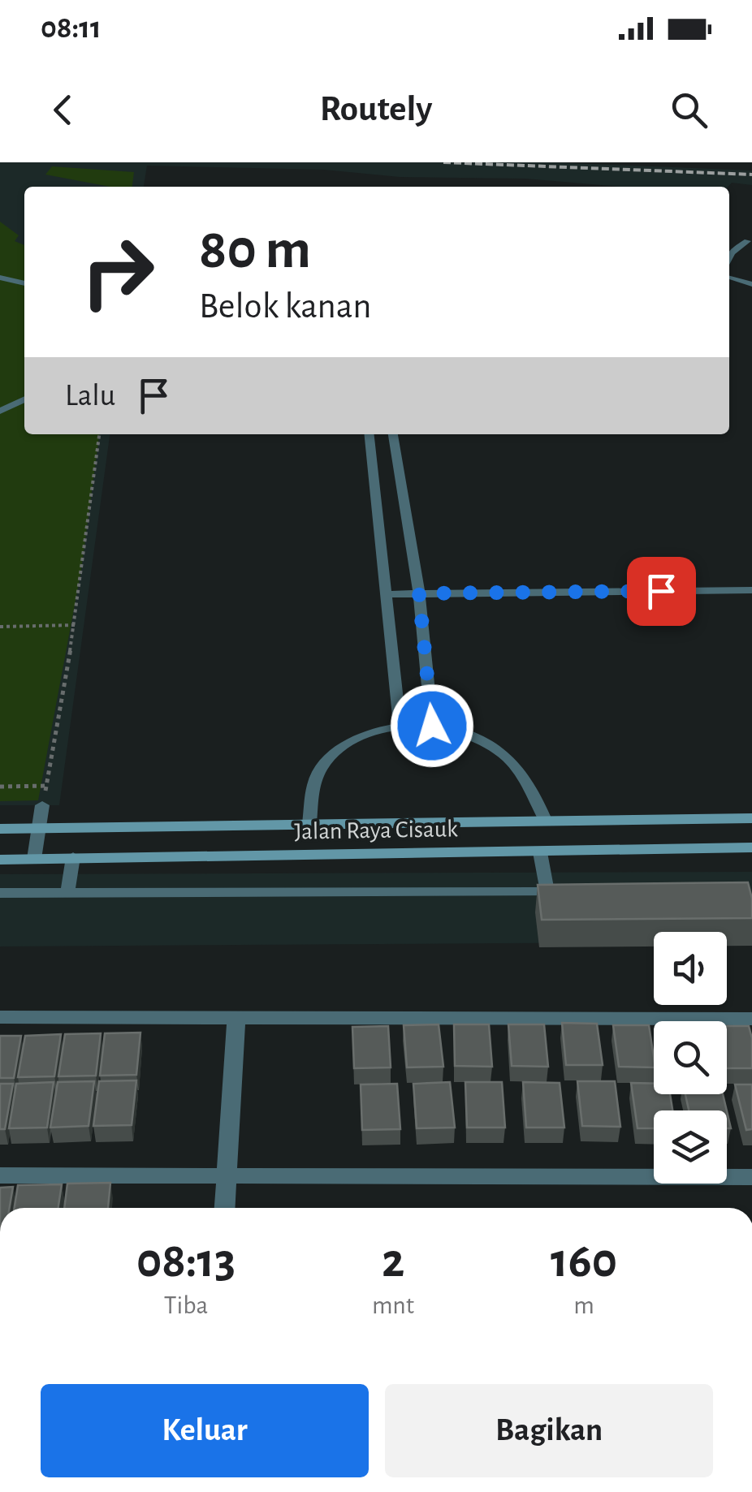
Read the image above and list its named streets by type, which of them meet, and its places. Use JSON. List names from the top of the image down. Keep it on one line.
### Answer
{"streets":{"main road":["Jalan Raya Cisauk"]},"page":{"status":"08:11","header":"Routely","turn":["80 m","Belok kanan"],"then":"Lalu","eta":["08:13","Tiba","2","mnt","160","m"],"buttons":["Keluar","Bagikan"]}}
